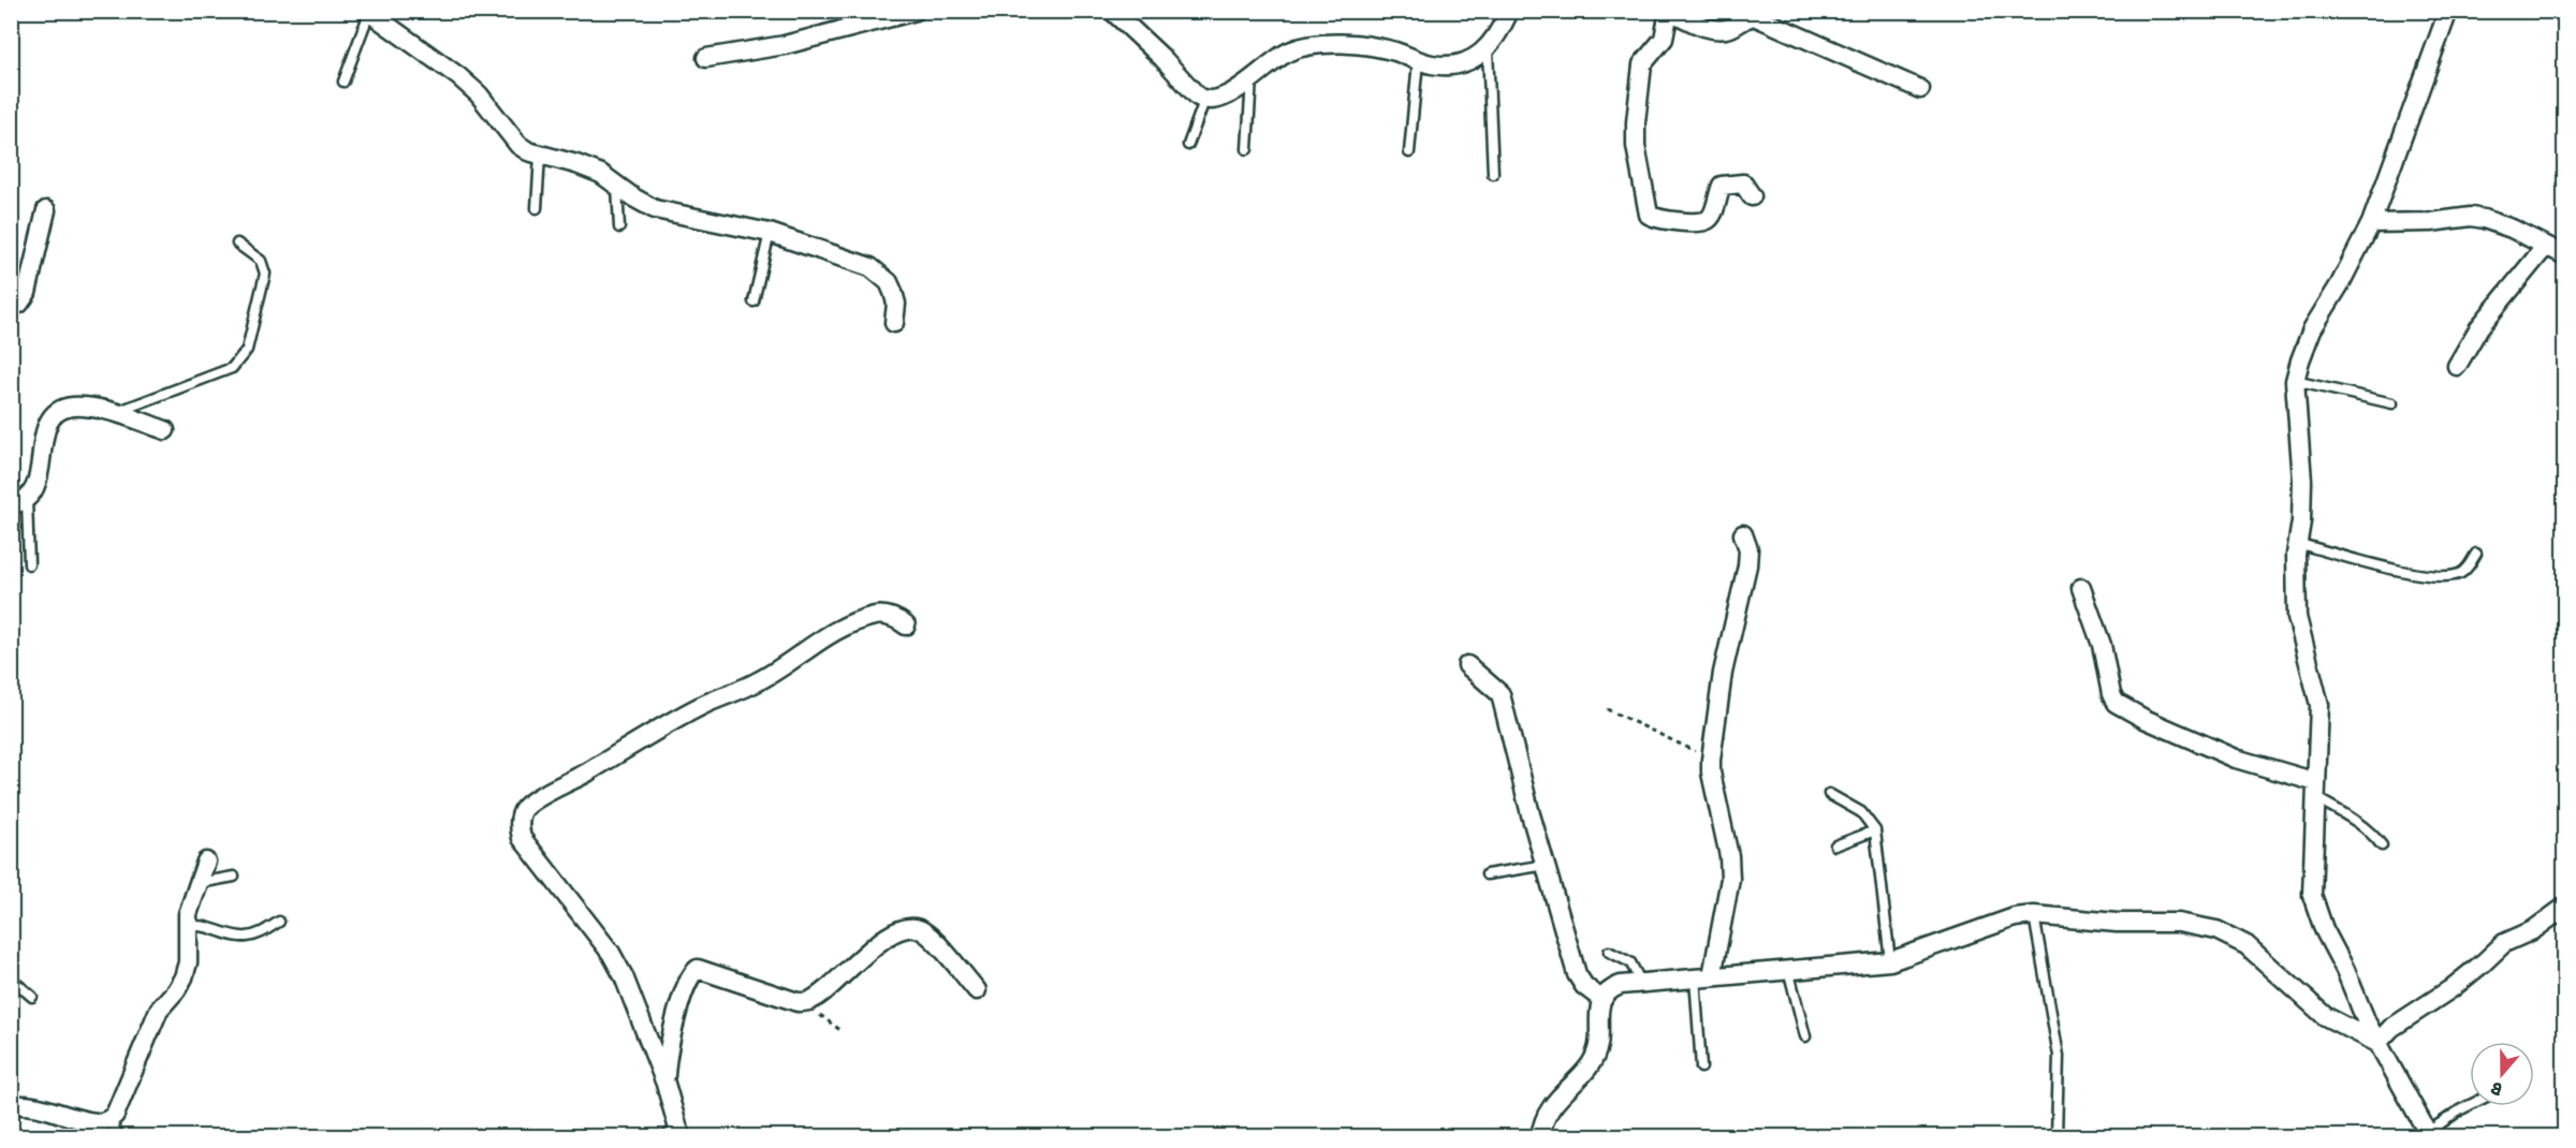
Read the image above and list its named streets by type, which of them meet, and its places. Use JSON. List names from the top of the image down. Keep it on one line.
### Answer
{"north":"bottom"}
